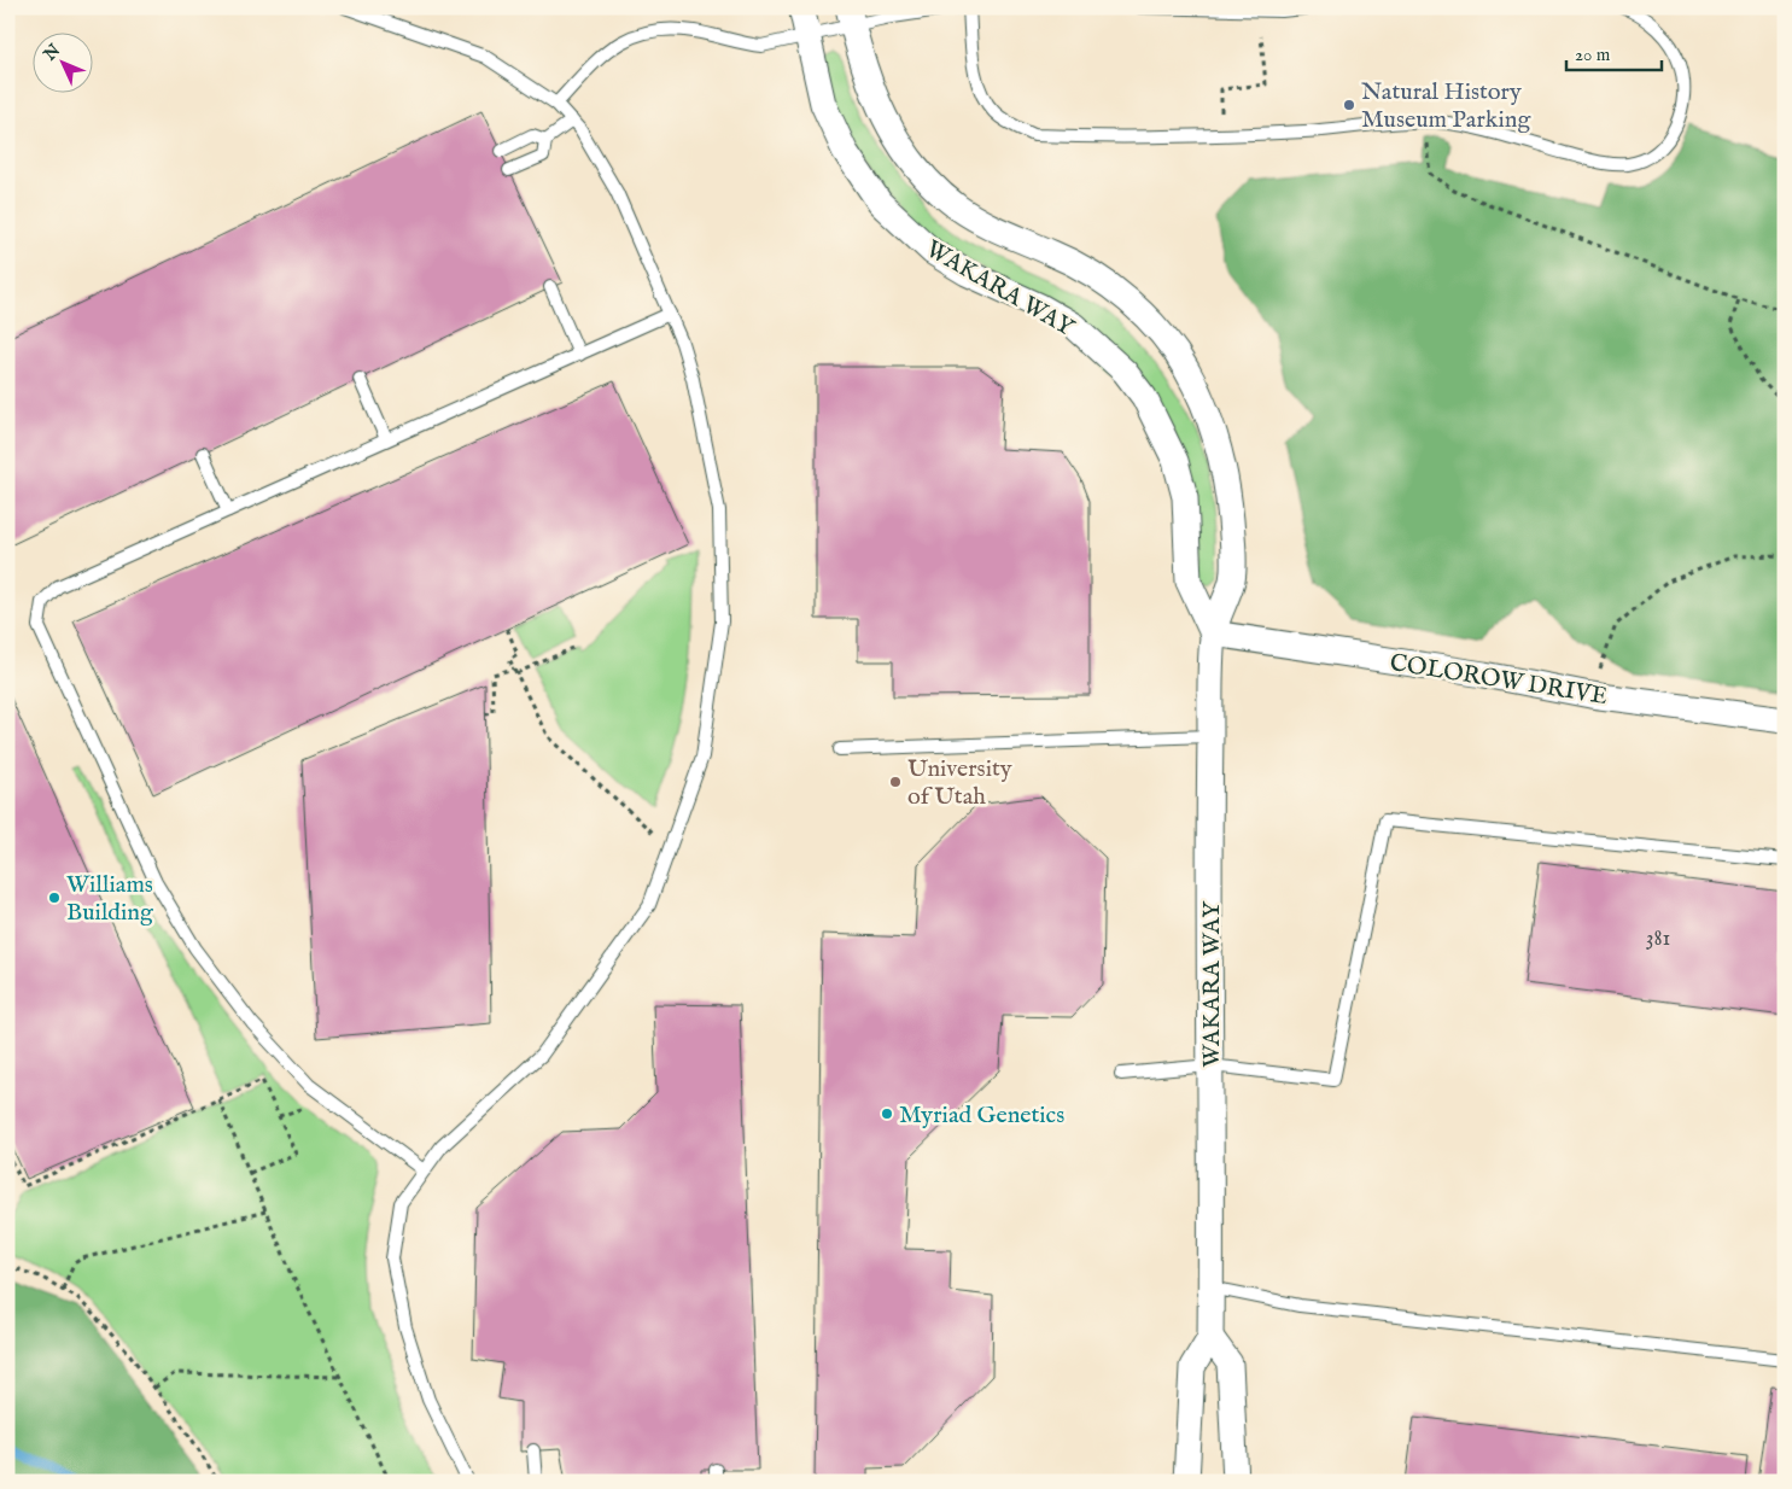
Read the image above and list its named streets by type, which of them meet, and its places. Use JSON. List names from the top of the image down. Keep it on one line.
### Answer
{"streets":{"street":["WAKARA WAY","COLOROW DRIVE"]},"crossings":[["WAKARA WAY","COLOROW DRIVE"]],"places":["Natural History Museum Parking","University of Utah","Williams Building","Myriad Genetics"],"house_numbers":["381"],"scale_bar":"20 m","north":"top left"}
